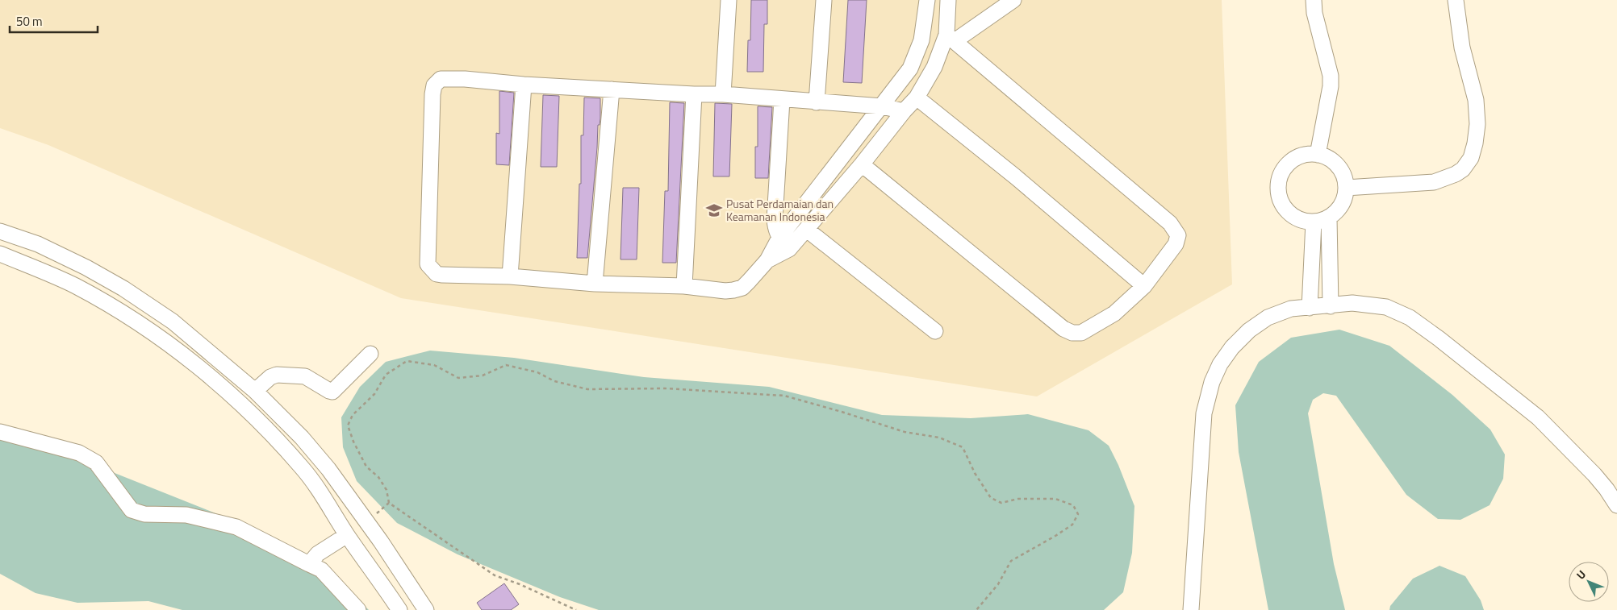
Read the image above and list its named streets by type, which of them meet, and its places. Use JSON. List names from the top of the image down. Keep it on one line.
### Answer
{"places":{"school or university":["Pusat Perdamaian dan Keamanan Indonesia"]},"scale_bar":"50 m","north":"top left"}
